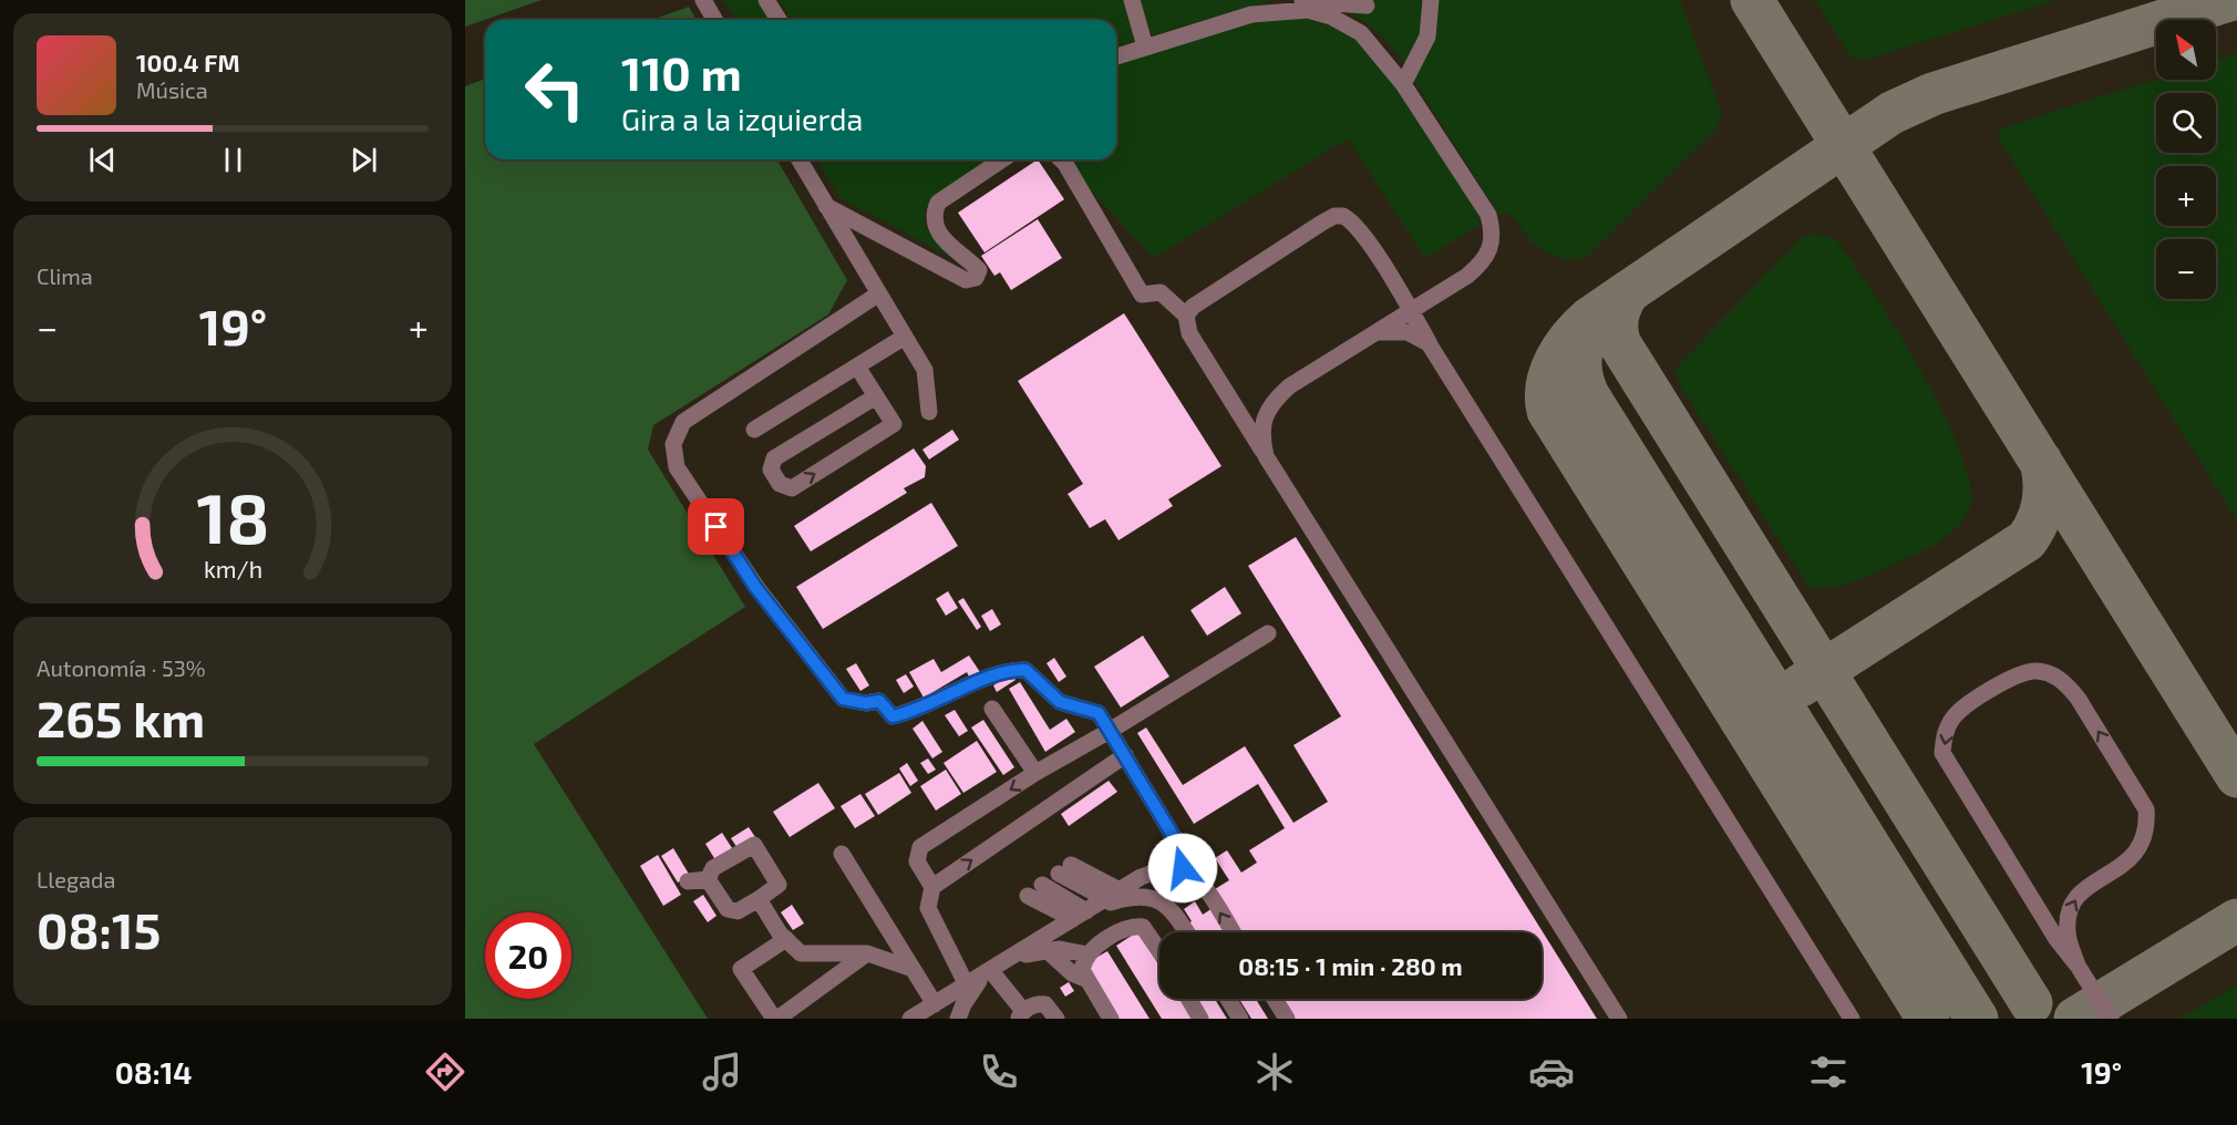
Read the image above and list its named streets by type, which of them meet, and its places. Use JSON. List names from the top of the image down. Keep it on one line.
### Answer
{"north":"top left","page":{"map_buttons":["+","−"],"turn":["110 m","Gira a la izquierda"],"song":["100.4 FM","Música"],"tile":["Clima",["Autonomía · 53%","265 km"],["Llegada","08:15"]],"heat":["−","19°","+"],"limit":"20","trip":"08:15 · 1 min · 280 m","tabs":["08:14","19°"],"gauge":["18","km/h"]}}
